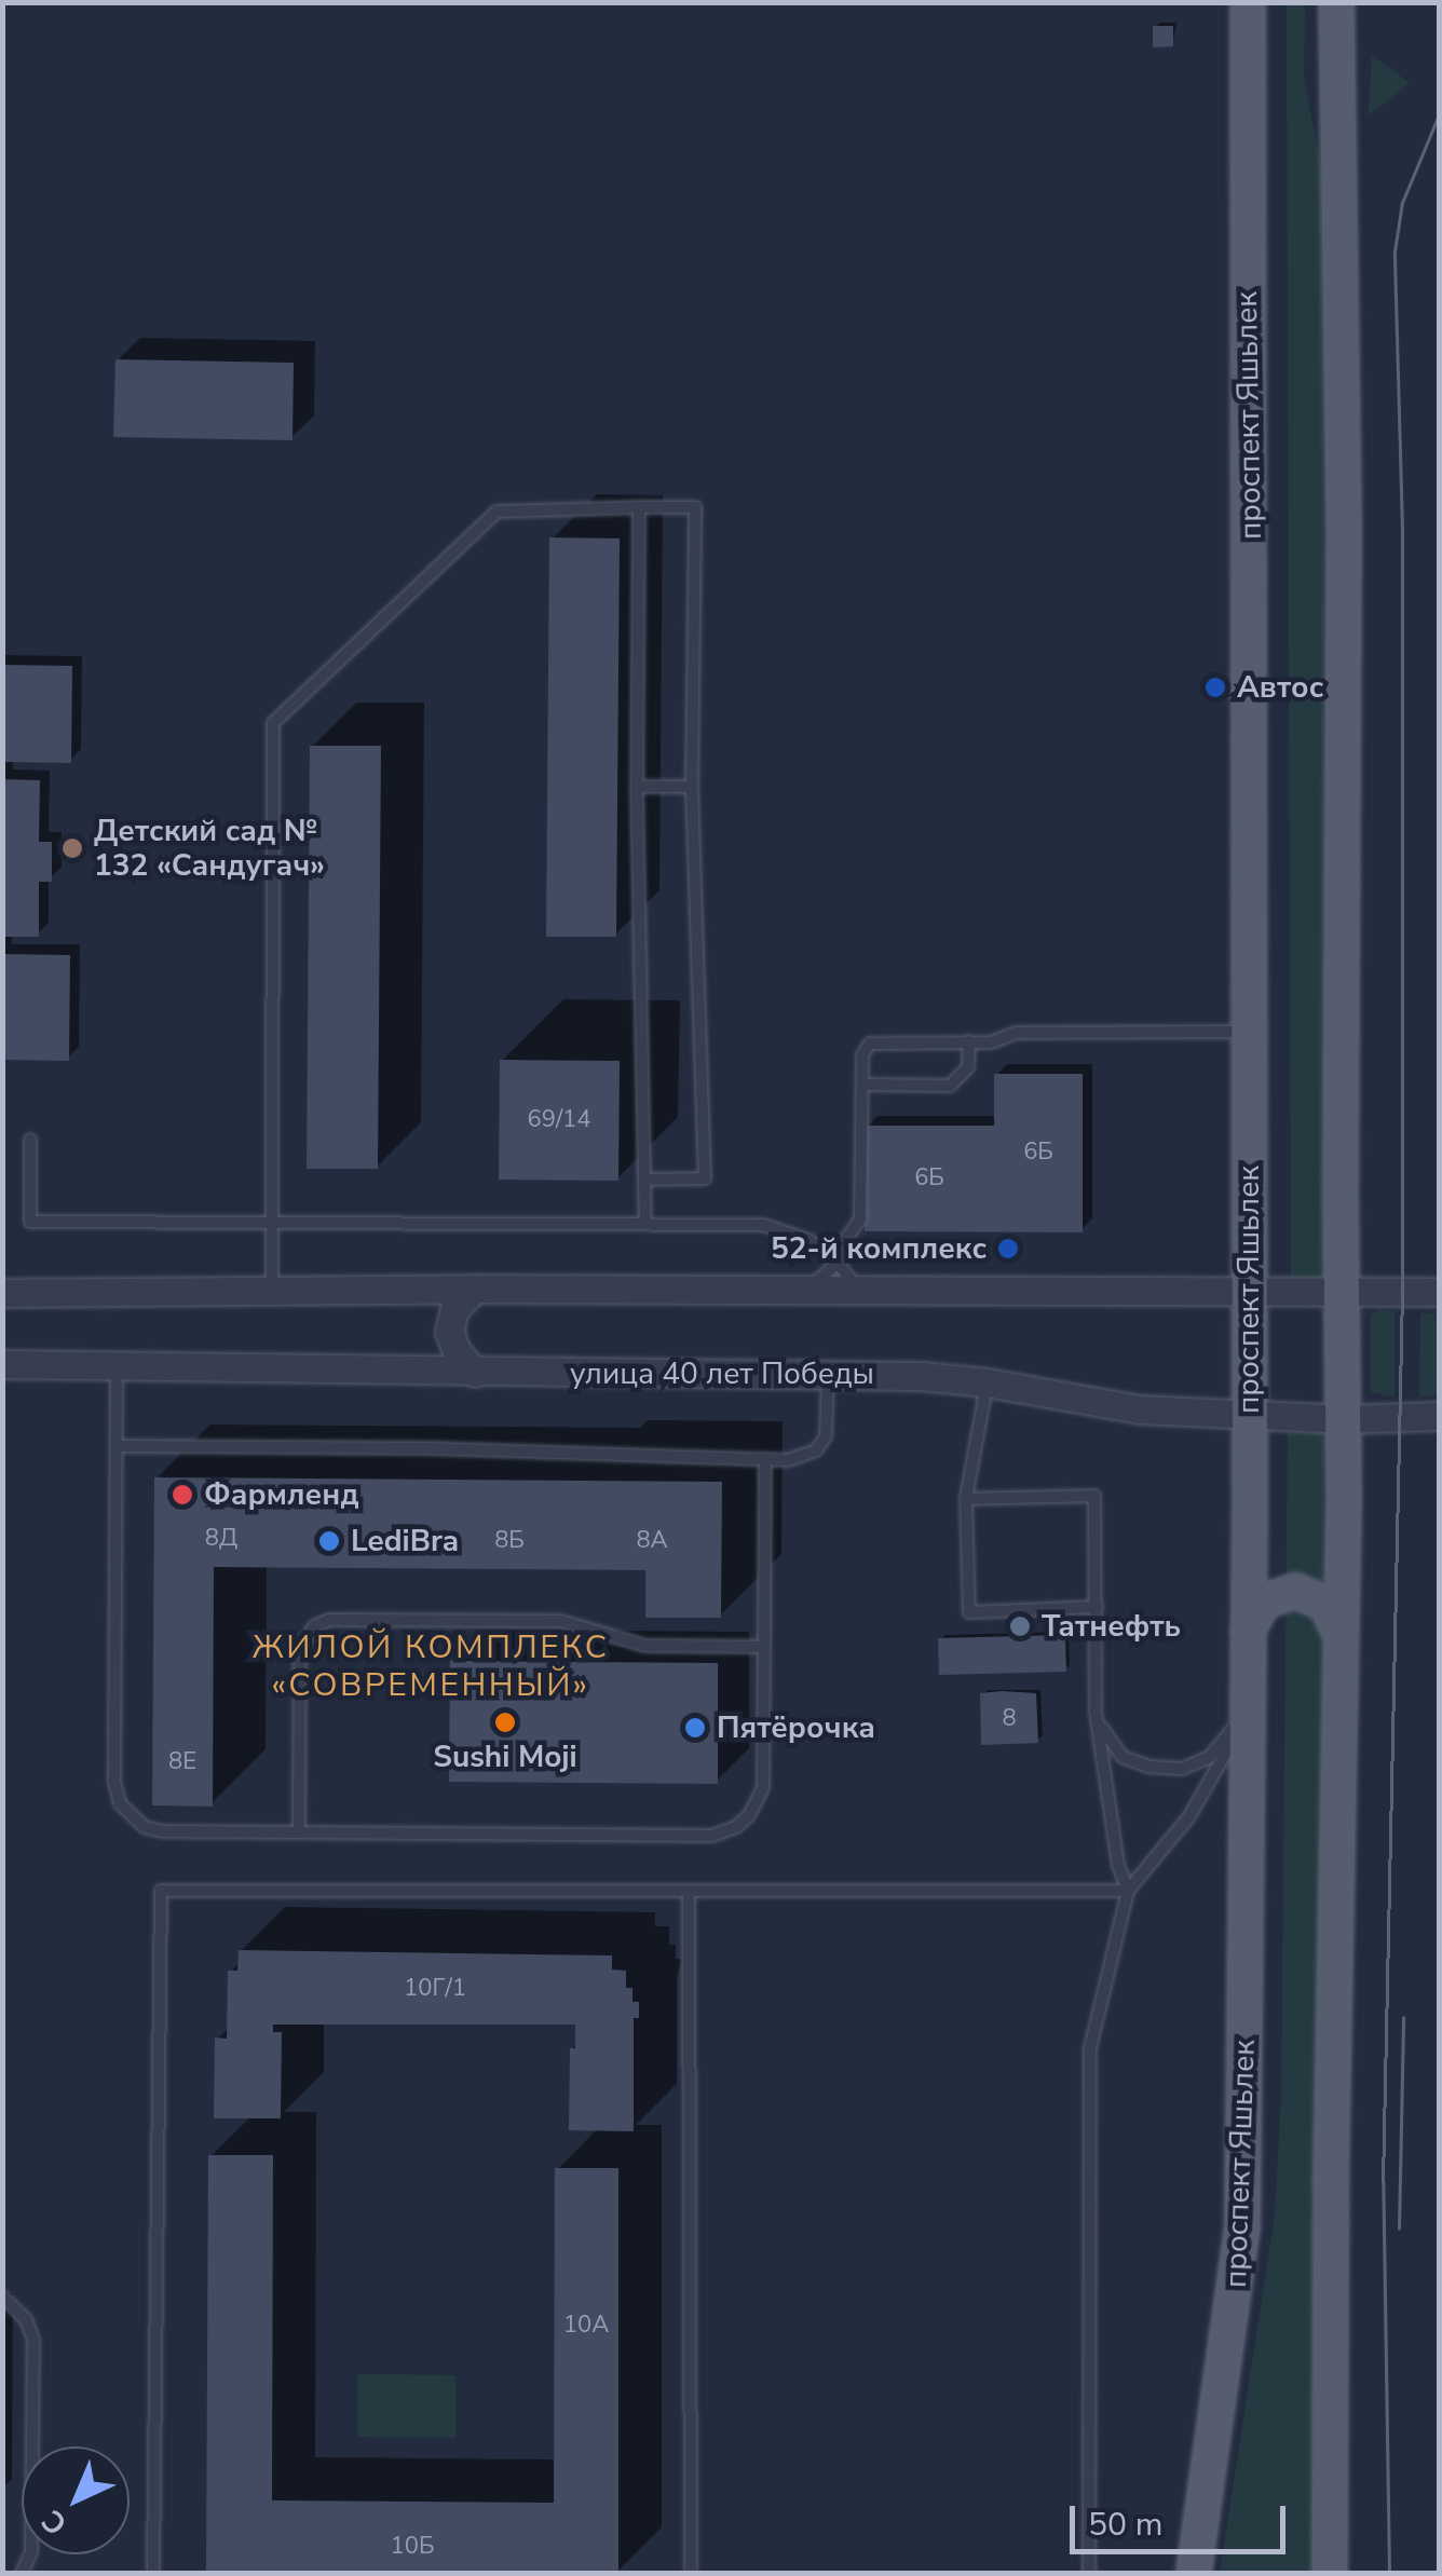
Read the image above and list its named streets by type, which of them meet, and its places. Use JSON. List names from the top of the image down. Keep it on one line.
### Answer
{"streets":{"main road":["проспект Яшьлек"],"street":["улица 40 лет Победы"]},"crossings":[["проспект Яшьлек","улица 40 лет Победы"]],"districts":["ЖИЛОЙ КОМПЛЕКС «СОВРЕМЕННЫЙ»"],"places":["Автос","Детский сад № 132 «Сандугач»","52-й комплекс","Фармленд","LediBra","Татнефть","Sushi Moji","Пятёрочка"],"house_numbers":["69/14","6Б","6Б","8Д","8Б","8А","8","8Е","10Г/1","10А","10Б"],"scale_bar":"50 m","north":"bottom left"}
